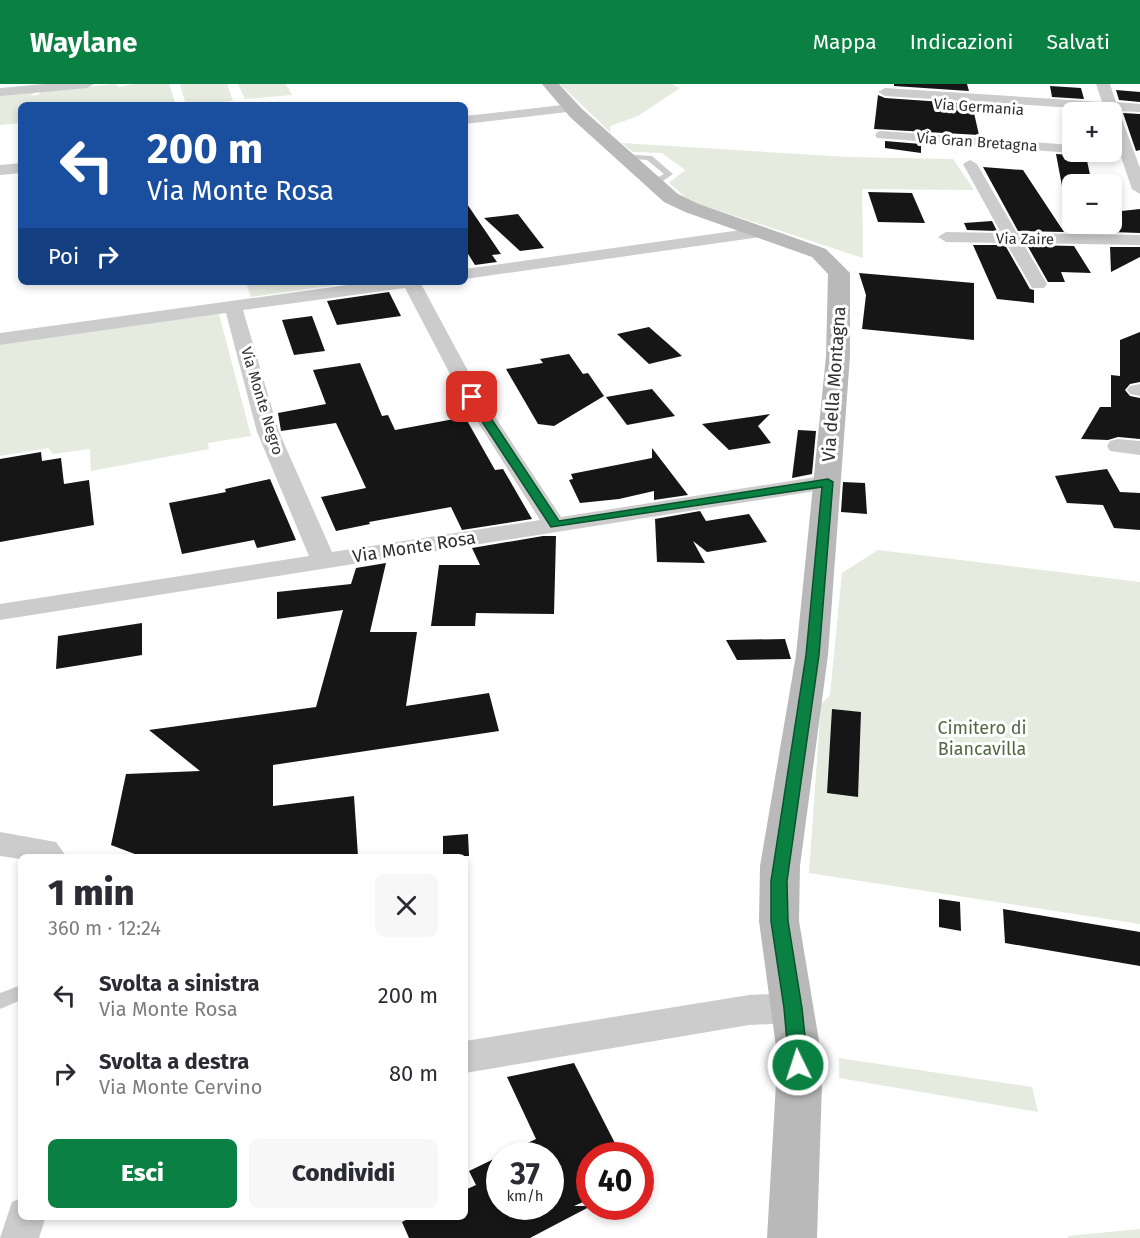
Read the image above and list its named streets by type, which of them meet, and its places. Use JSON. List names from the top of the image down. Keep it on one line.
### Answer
{"streets":{"street":["Via Gran Bretagna","Via Zaire","Via della Montagna","Via Monte Negro","Via Monte Rosa"]},"crossings":[["Via della Montagna","Via Monte Rosa"],["Via Monte Negro","Via Monte Rosa"]],"parks":["Cimitero di Biancavilla"],"page":{"header":"Waylane","nav":["Mappa","Indicazioni","Salvati"],"map_buttons":["+","−"],"turn":["200 m","Via Monte Rosa"],"then":"Poi","heading":["1 min","360 m · 12:24"],"list":[{"name":"Svolta a sinistra","note":"Via Monte Rosa","value":"200 m"},{"name":"Svolta a destra","note":"Via Monte Cervino","value":"80 m"}],"buttons":["Esci","Condividi"],"speed":"37 km/h","limit":"40"}}
